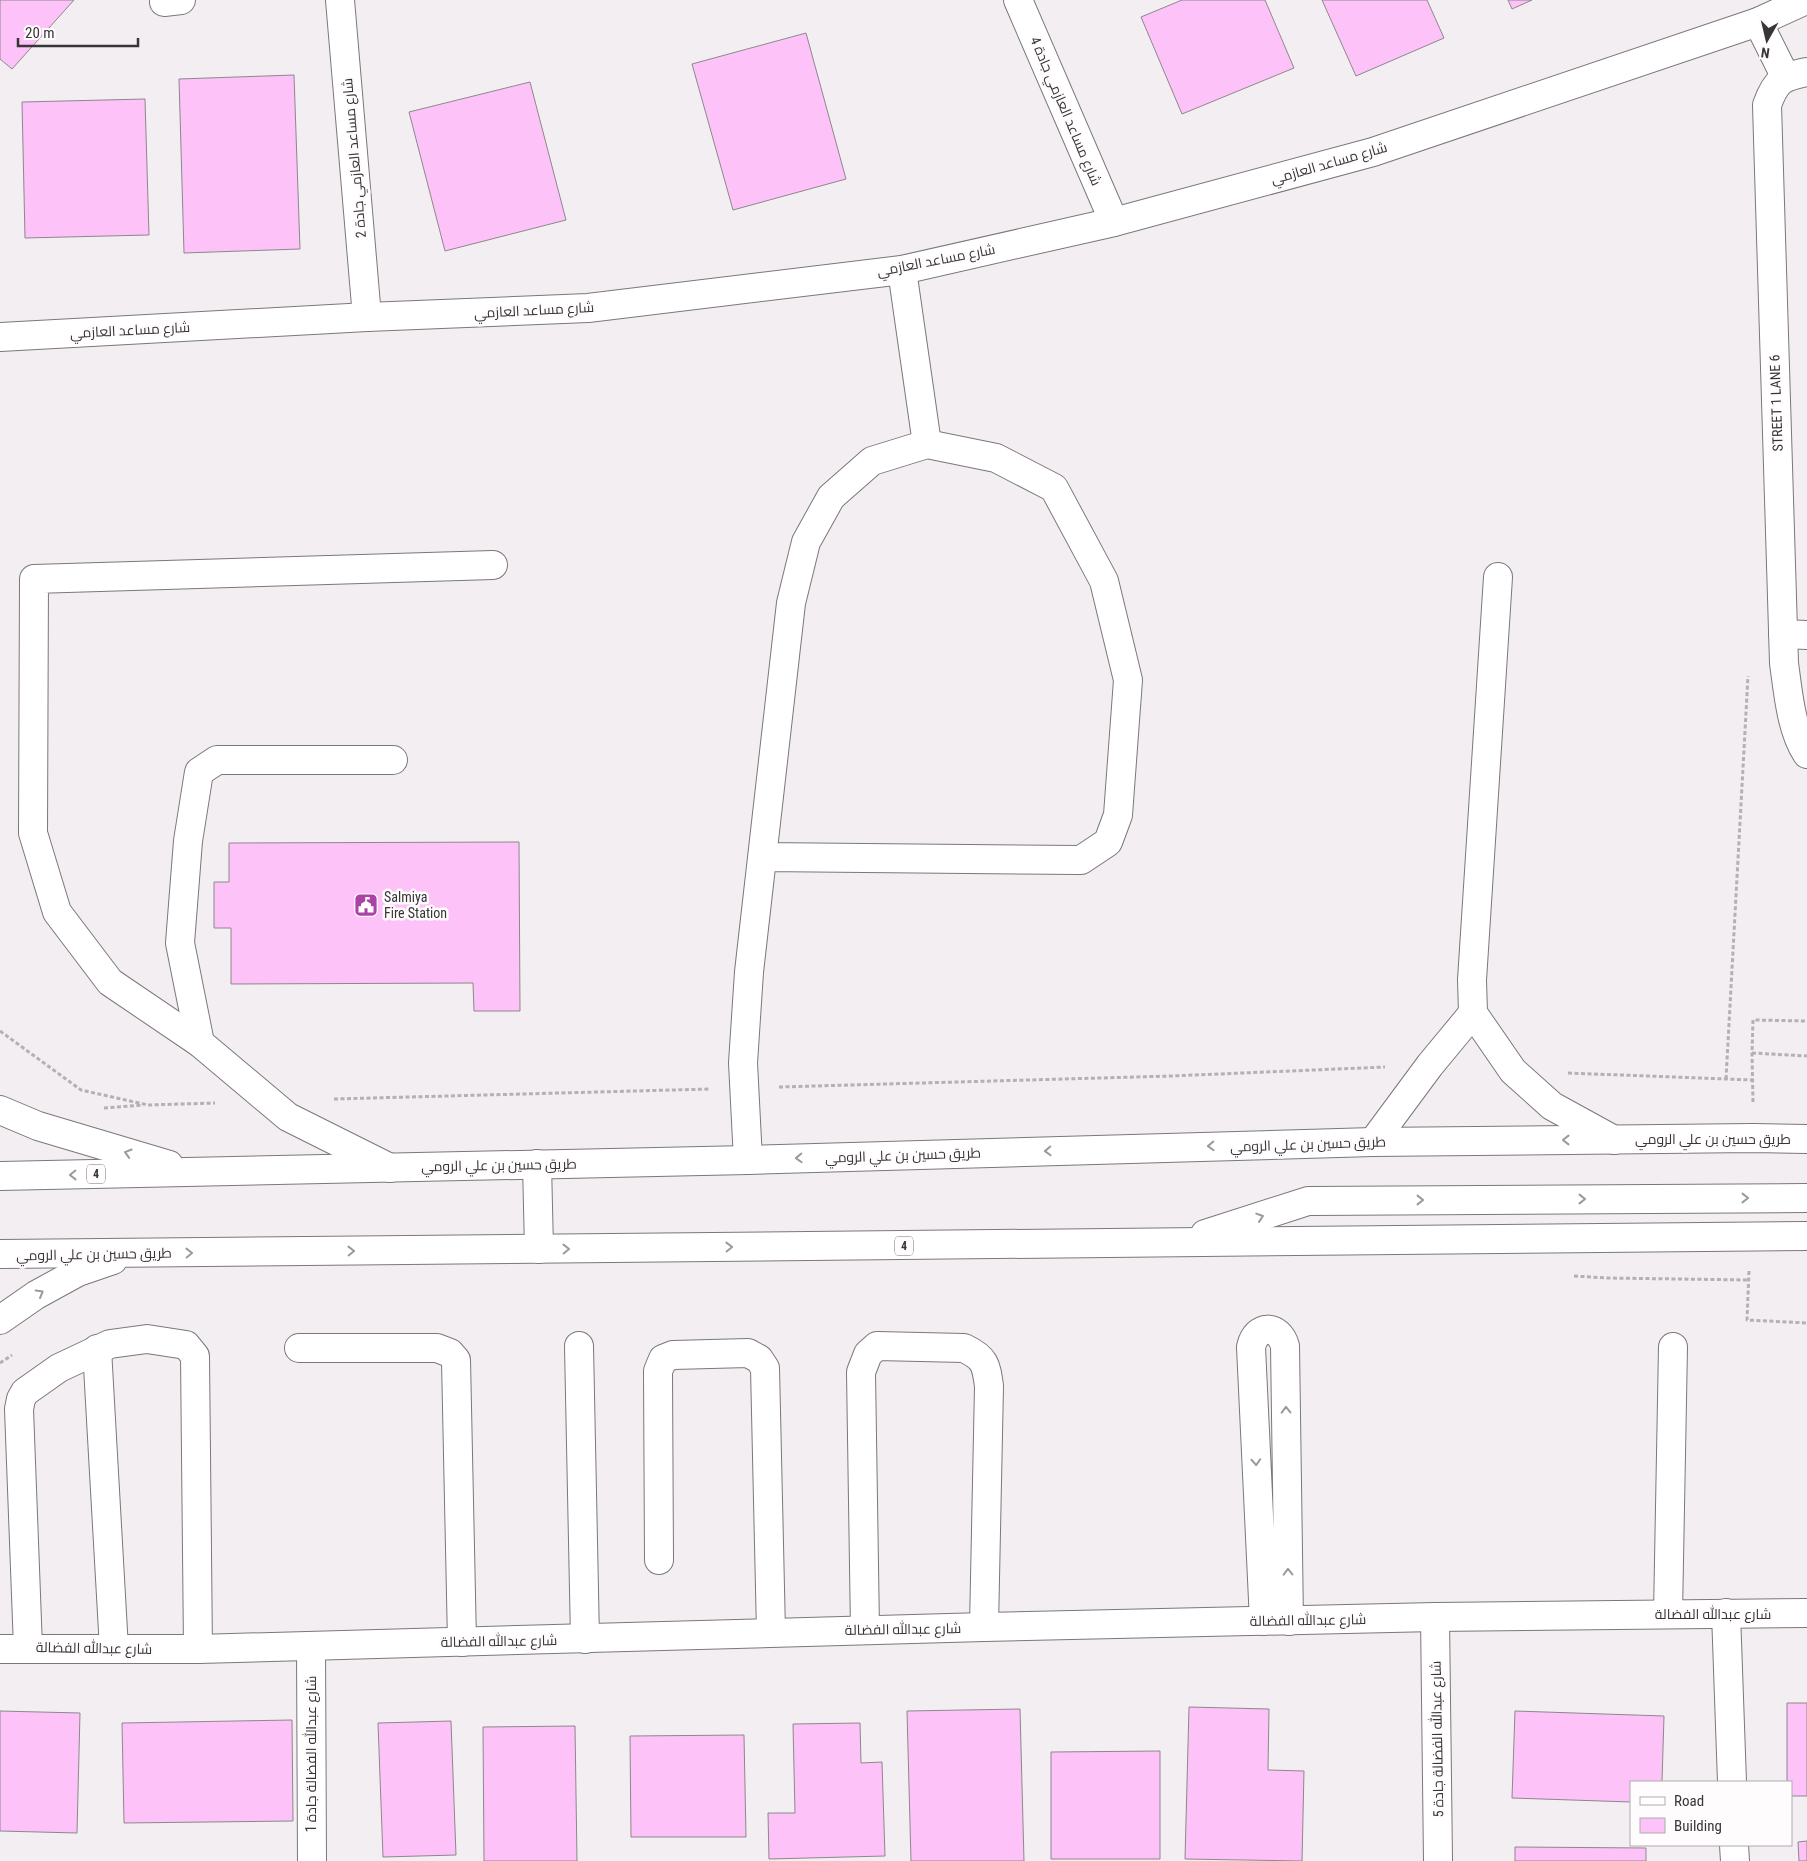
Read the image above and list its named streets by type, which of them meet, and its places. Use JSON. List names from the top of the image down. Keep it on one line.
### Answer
{"streets":{"main road":["شارع مساعد العازمي جادة 4","شارع مساعد العازمي جادة 2","شارع مساعد العازمي","STREET 1 LANE 6","طريق حسين بن علي الرومي","4","شارع عبدالله الفضالة","شارع عبدالله الفضالة جادة 5","شارع عبدالله الفضالة جادة 1"]},"crossings":[["شارع مساعد العازمي جادة 4","شارع مساعد العازمي"],["شارع مساعد العازمي جادة 2","شارع مساعد العازمي"],["شارع عبدالله الفضالة","شارع عبدالله الفضالة جادة 5"],["شارع عبدالله الفضالة","شارع عبدالله الفضالة جادة 1"]],"places":{"public building":["Salmiya Fire Station"]},"legend":["Road","Building"],"scale_bar":"20 m","north":"bottom"}
